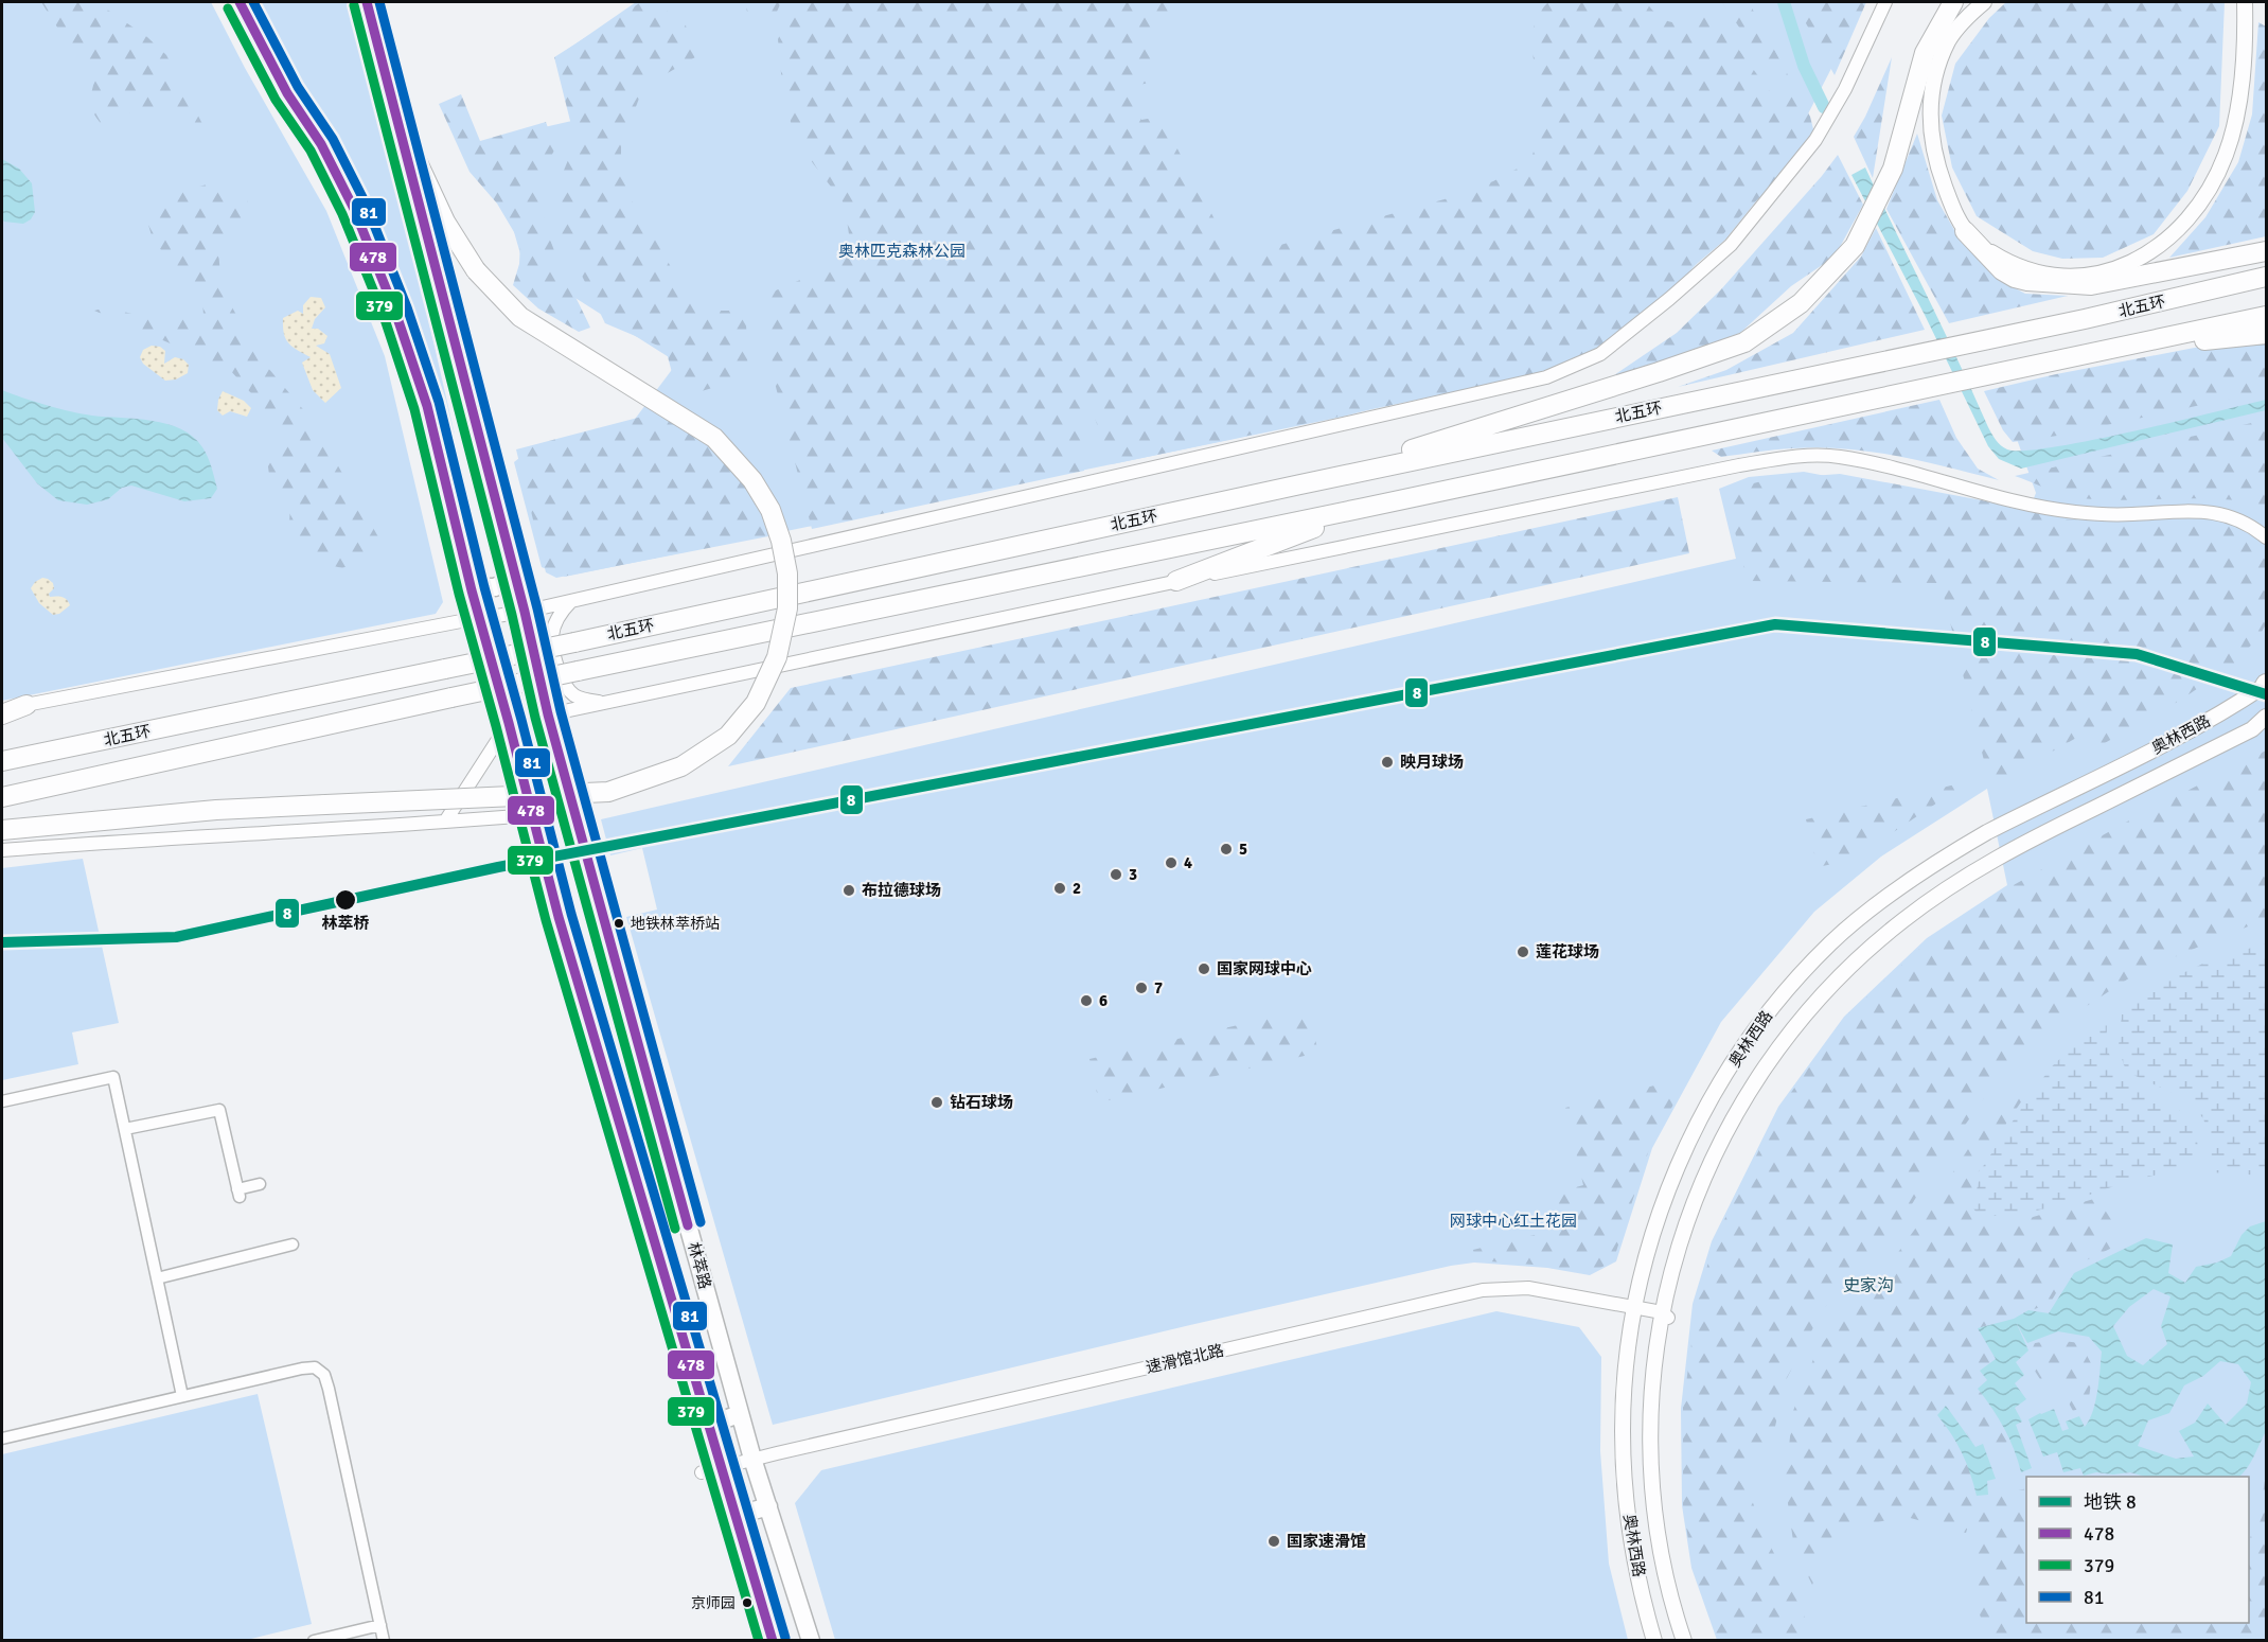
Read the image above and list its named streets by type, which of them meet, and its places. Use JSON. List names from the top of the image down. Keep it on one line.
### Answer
{"streets":{"highway":["北五环"],"main road":["奥林西路","林萃路"],"street":["速滑馆北路"]},"crossings":[["奥林西路","速滑馆北路"],["林萃路","速滑馆北路"]],"districts":["史家沟"],"parks":["奥林匹克森林公园","网球中心红土花园"],"places":["映月球场","5","4","3","2","布拉德球场","林萃桥","地铁林萃桥站","莲花球场","国家网球中心","7","6","钻石球场","国家速滑馆","京师园"],"lines":["transit line 478","transit line 81","transit line 379","metro line 8"],"legend":["地铁 8","478","379","81"]}
